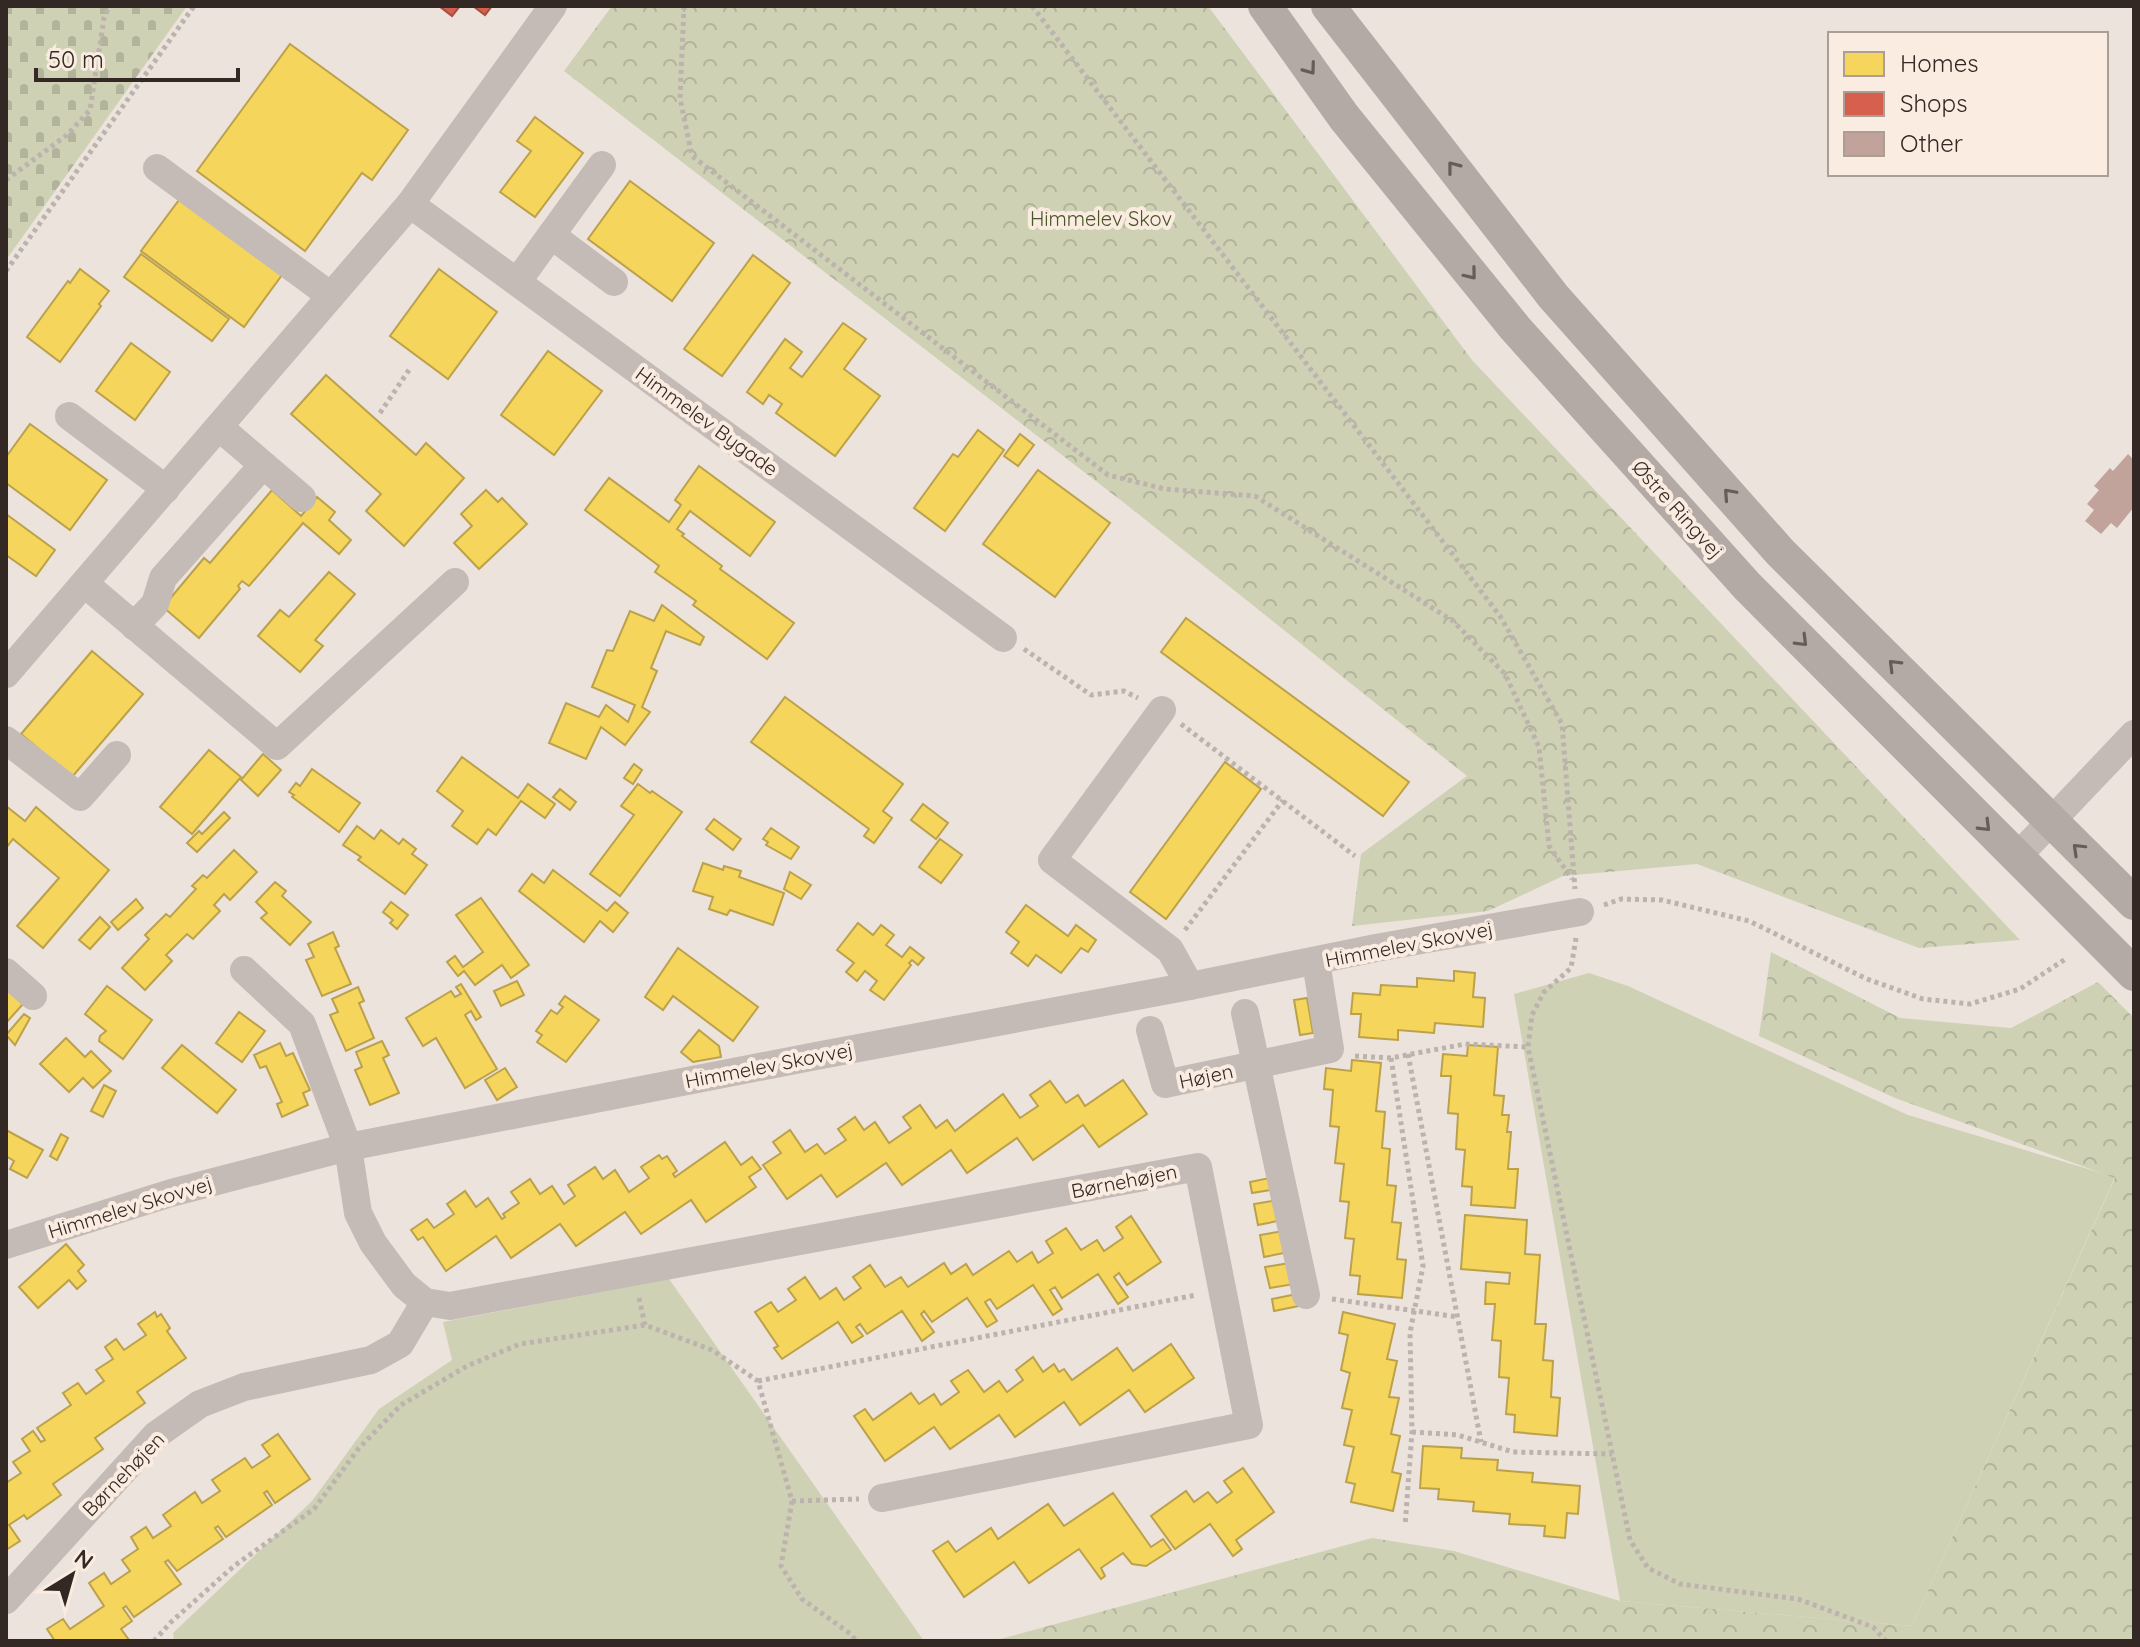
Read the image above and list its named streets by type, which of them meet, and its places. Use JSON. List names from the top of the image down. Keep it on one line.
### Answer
{"streets":{"main road":["Østre Ringvej"],"street":["Himmelev Bygade","Himmelev Skovvej","Højen","Børnehøjen"]},"parks":["Himmelev Skov"],"legend":["Homes","Shops","Other"],"scale_bar":"50 m","north":"top right"}
